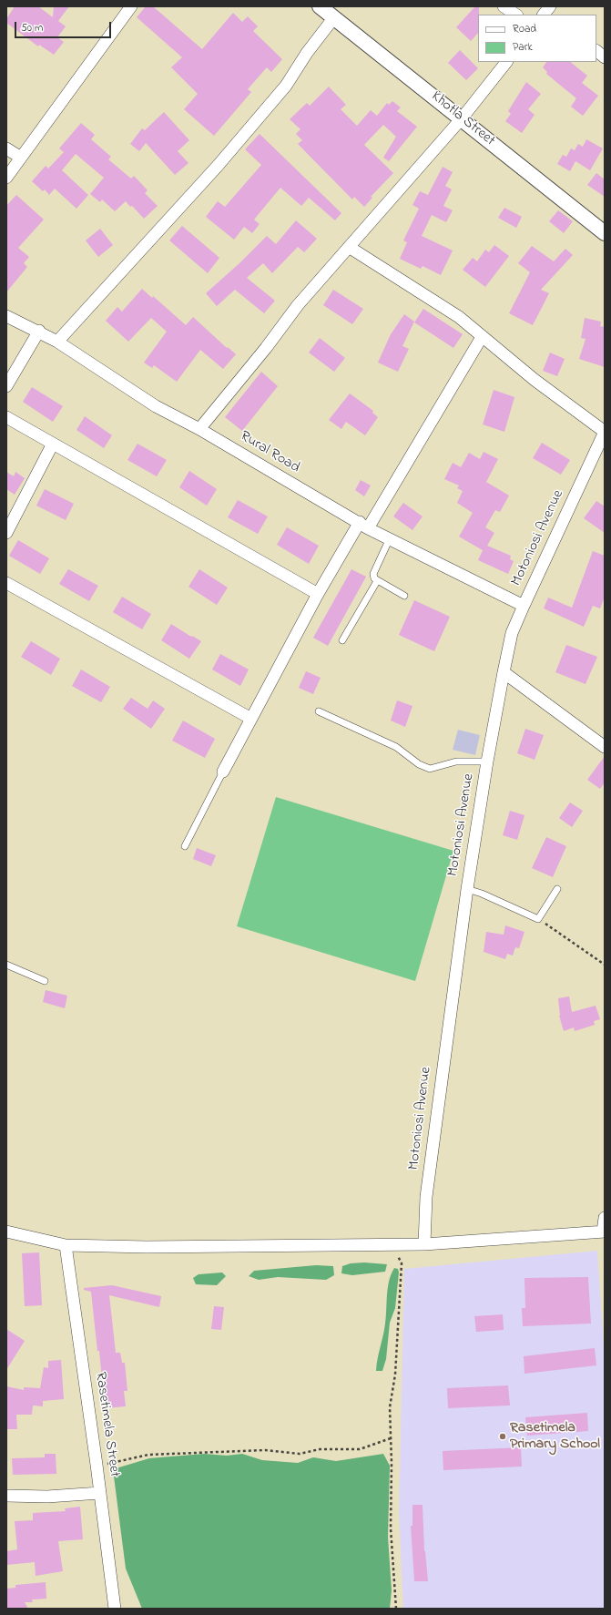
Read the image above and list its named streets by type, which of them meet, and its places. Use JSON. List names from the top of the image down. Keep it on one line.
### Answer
{"streets":{"street":["Khotla Street","Rural Road","Motoniosi Avenue","Rasetimela Street"]},"crossings":[["Rural Road","Motoniosi Avenue"]],"places":["Rasetimela Primary School"],"legend":["Road","Park"],"scale_bar":"50 m"}
